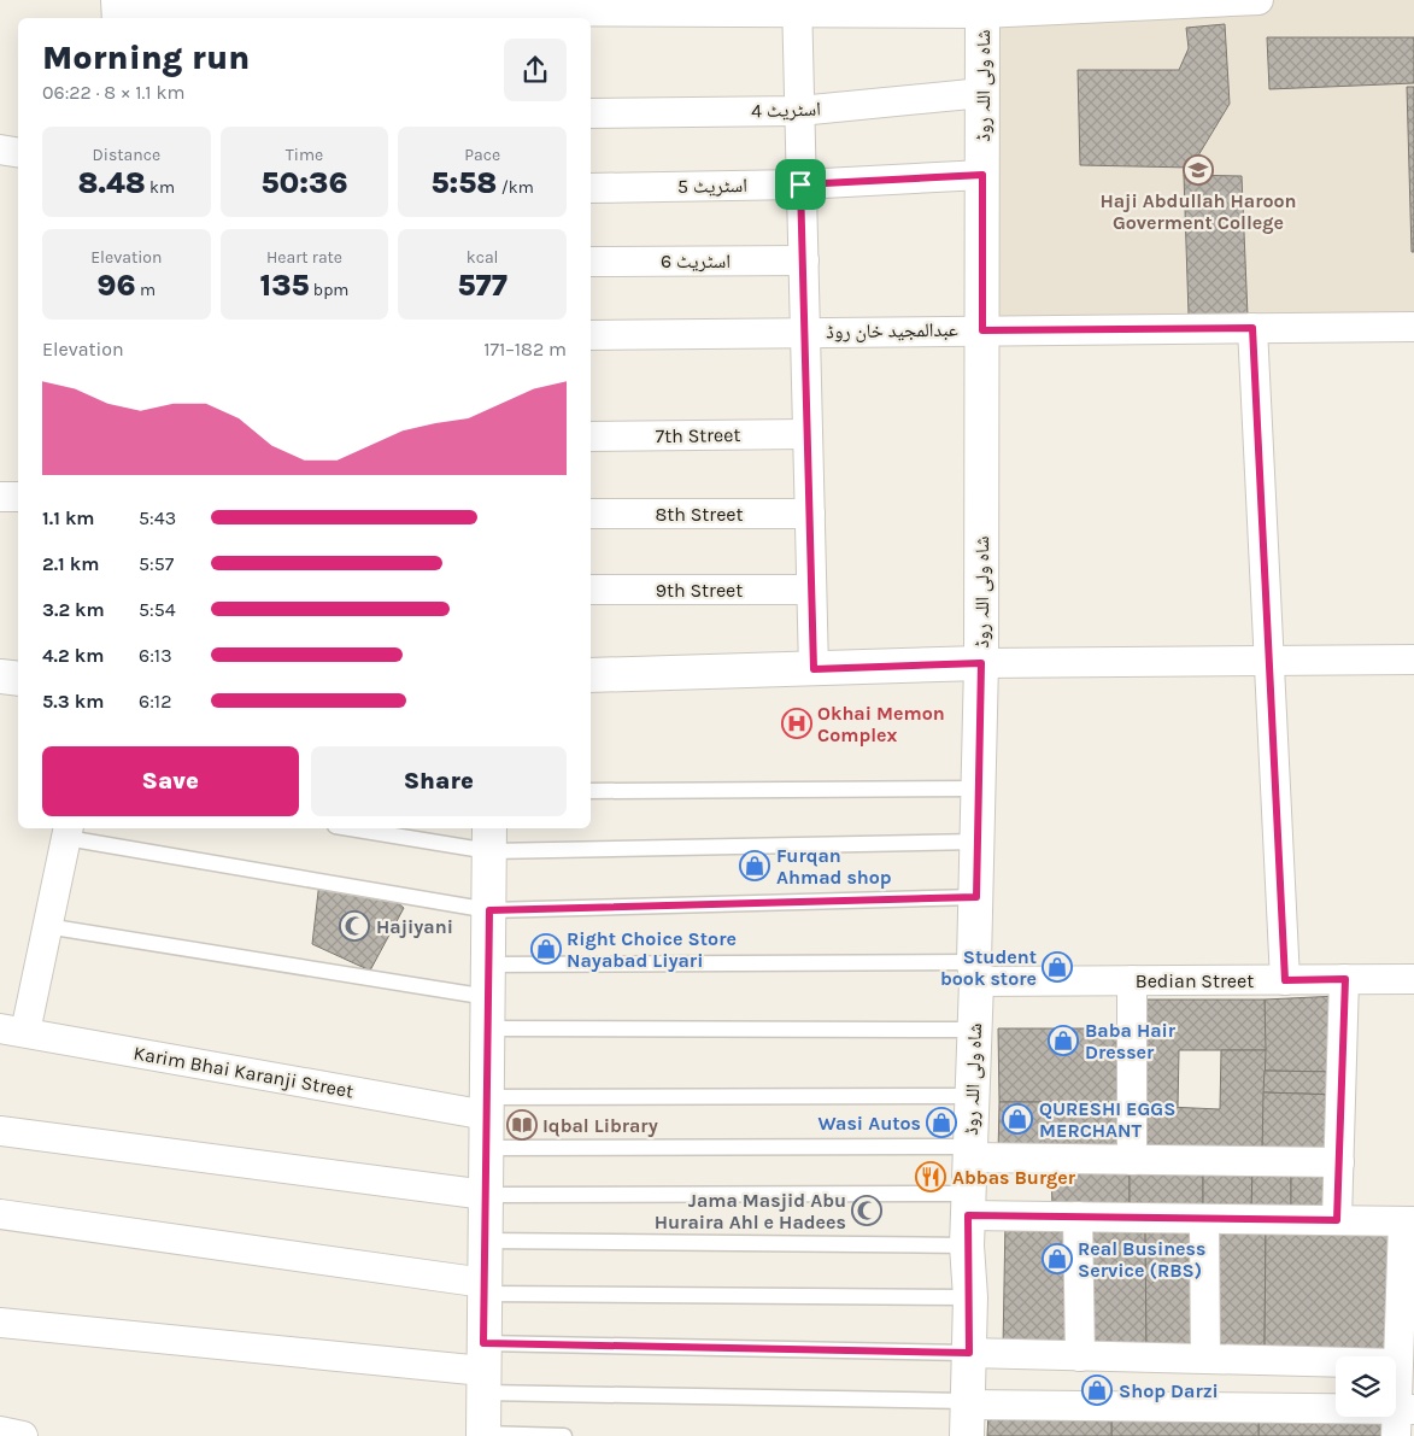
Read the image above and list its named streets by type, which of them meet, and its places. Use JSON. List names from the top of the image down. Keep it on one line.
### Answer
{"streets":{"street":["شاہ ولی اللہ روڈ","اسٹریٹ 4","اسٹریٹ 5","اسٹریٹ 6","عبدالمجید خان روڈ","7th Street","8th Street","9th Street","Bedian Street","Karim Bhai Karanji Street"]},"crossings":[["شاہ ولی اللہ روڈ","اسٹریٹ 4"],["شاہ ولی اللہ روڈ","اسٹریٹ 5"],["شاہ ولی اللہ روڈ","عبدالمجید خان روڈ"],["شاہ ولی اللہ روڈ","Bedian Street"]],"places":{"school or university":["Haji Abdullah Haroon Goverment College"],"hospital":["Okhai Memon Complex"],"shop":["Furqan Ahmad shop","Right Choice Store Nayabad Liyari","Student book store","Baba Hair Dresser","QURESHI EGGS MERCHANT","Wasi Autos","Real Business Service (RBS)","Shop Darzi"],"mosque":["Hajiyani","Jama Masjid Abu Huraira Ahl e Hadees"],"library":["Iqbal Library"],"restaurant":["Abbas Burger"]},"page":{"heading":["Morning run","06:22 · 8 × 1.1 km"],"stats":[["Distance","8.48 km"],["Time","50:36"],["Pace","5:58 /km"],["Elevation","96 m"],["Heart rate","135 bpm"],["kcal","577"]],"chart":["Elevation","171–182 m"],"list":[{"name":"1.1 km","note":"5:43"},{"name":"2.1 km","note":"5:57"},{"name":"3.2 km","note":"5:54"},{"name":"4.2 km","note":"6:13"},{"name":"5.3 km","note":"6:12"}],"buttons":["Save","Share"]}}
